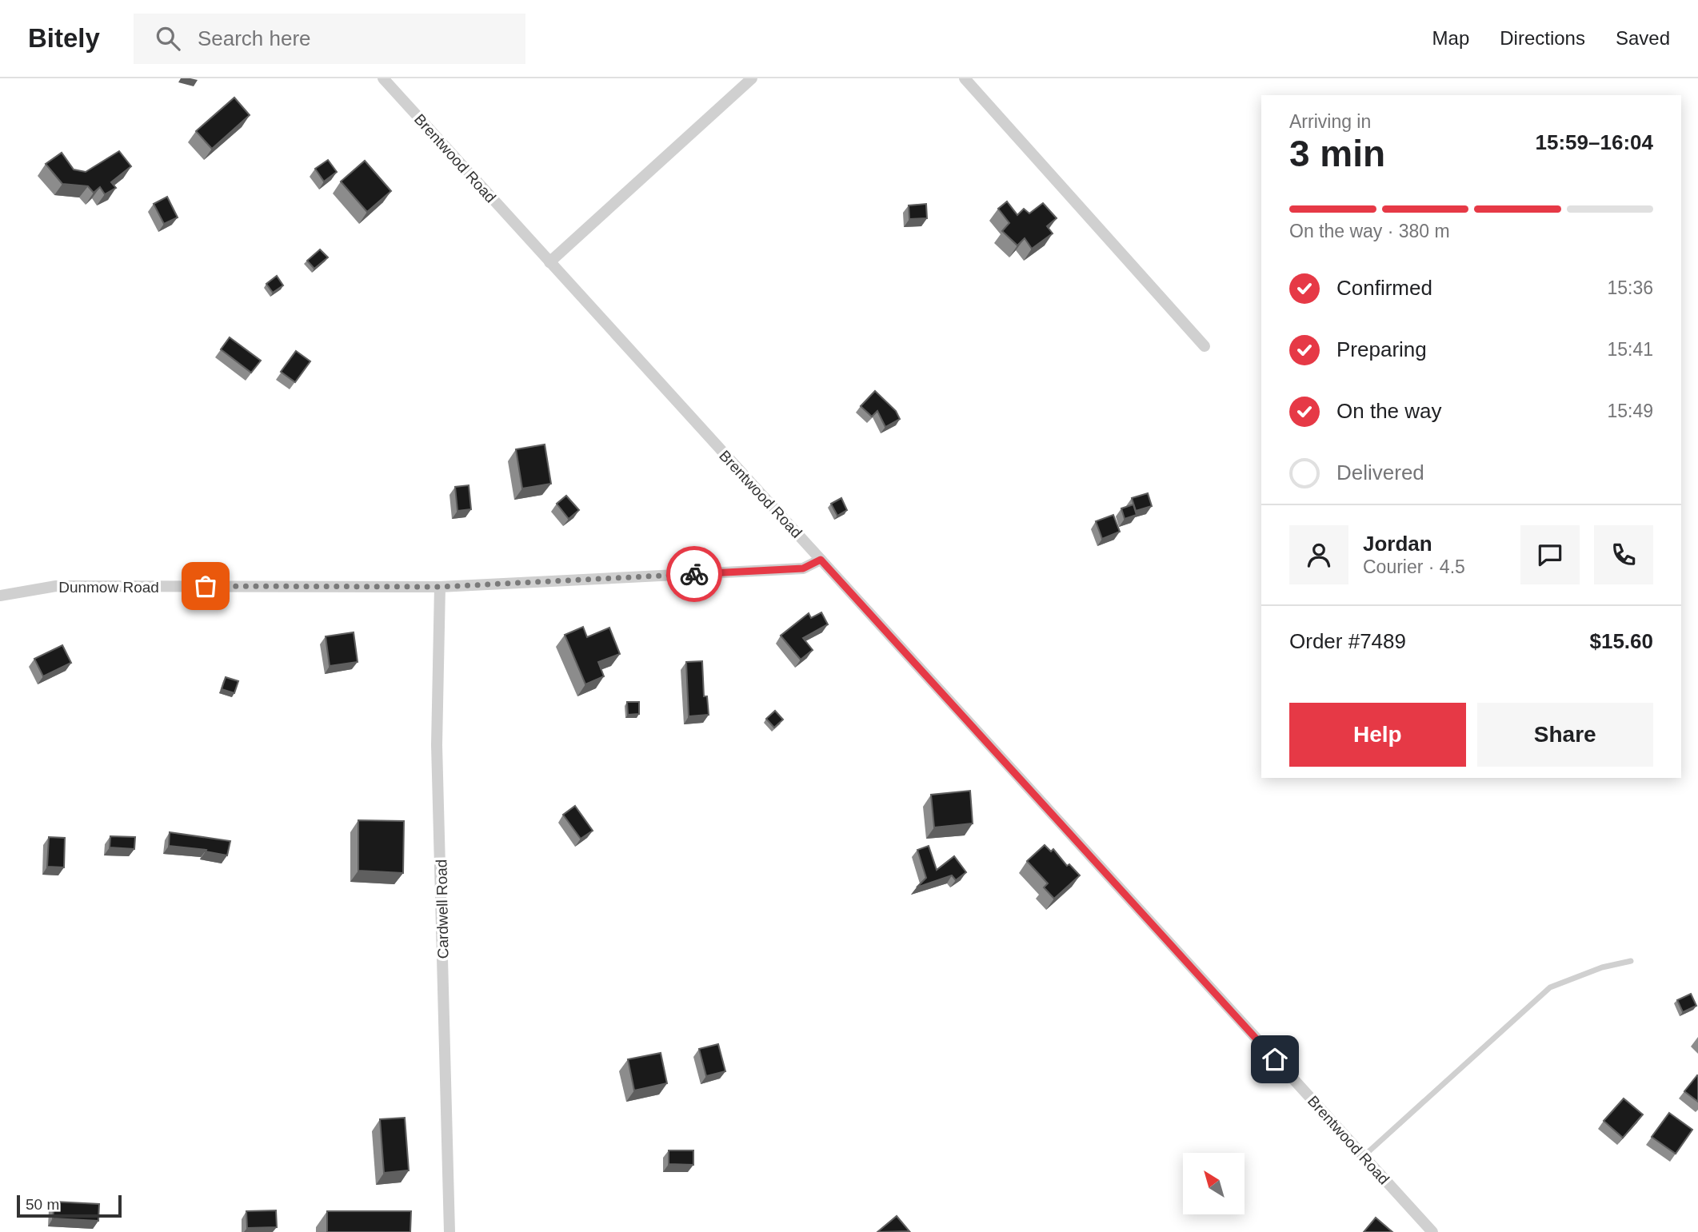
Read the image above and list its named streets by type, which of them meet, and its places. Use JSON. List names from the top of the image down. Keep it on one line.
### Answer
{"streets":{"street":["Brentwood Road","Dunmow Road","Cardwell Road"]},"crossings":[["Brentwood Road","Dunmow Road"],["Dunmow Road","Cardwell Road"]],"scale_bar":"50 m","north":"top left","page":{"header":"Bitely","search":"Search here","nav":["Map","Directions","Saved"],"heading":["3 min","Arriving in","15:59–16:04"],"panel":["Jordan","Courier · 4.5","Order #7489","$15.60"],"bar":"On the way · 380 m","list":[["Confirmed","15:36"],["Preparing","15:41"],["On the way","15:49"],"Delivered"],"buttons":["Help","Share"],"scale":"50 m"}}
